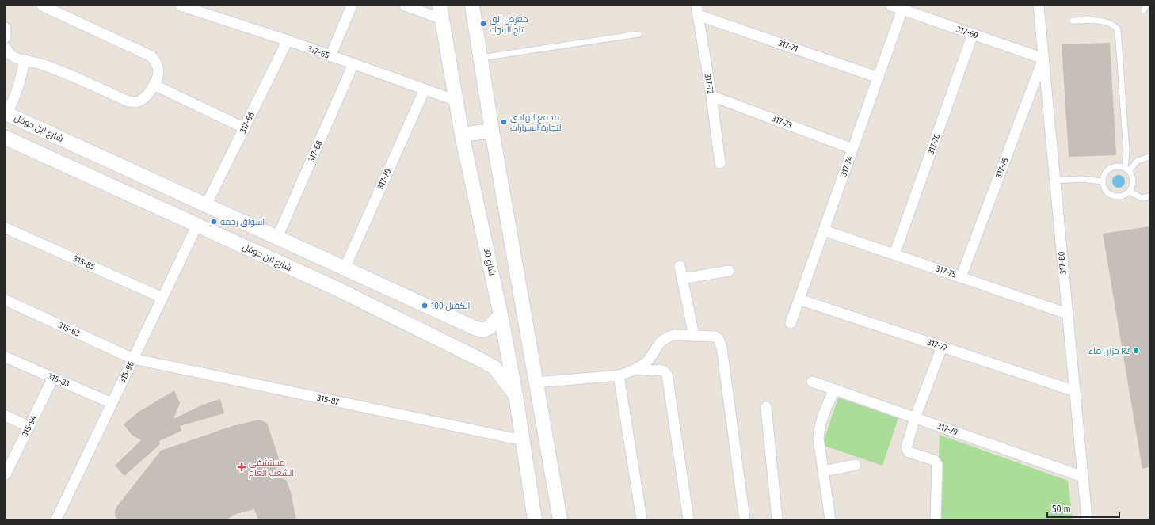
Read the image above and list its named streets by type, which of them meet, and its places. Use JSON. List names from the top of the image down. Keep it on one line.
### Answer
{"streets":{"main road":["شارع ابن حوقل","شارع 30"],"street":["317-69","317-71","317-65","317-72","317-73","317-66","317-76","317-68","317-74","317-78","317-70","315-85","317-80","317-75","315-63","317-77","315-96","315-83","315-87","315-94","317-79"]},"crossings":[["317-69","317-76"],["317-69","317-74"],["317-69","317-78"],["317-69","317-80"],["317-71","317-72"],["317-71","317-74"],["317-65","317-66"],["317-65","317-68"],["317-65","317-70"],["317-65","شارع 30"],["317-72","317-73"],["317-73","317-74"],["317-66","شارع ابن حوقل"],["شارع ابن حوقل","317-68"],["شارع ابن حوقل","317-70"],["شارع ابن حوقل","شارع 30"],["شارع ابن حوقل","315-96"],["317-76","317-75"],["317-74","317-75"],["317-74","317-77"],["317-78","317-80"],["317-78","317-75"],["شارع 30","315-87"],["315-85","315-96"],["317-80","317-75"],["317-80","317-77"],["317-80","317-79"],["315-63","315-96"],["315-63","315-87"],["315-96","315-83"],["315-96","315-87"],["315-83","315-94"]],"places":{"other":["معرض الق تاج البنوك","مجمع الهادي لتجارة السيارات","اسواق رحمه","الكفيل 100","حزان ماء R2"],"health":["مستشفى الشعب العام"]},"scale_bar":"50 m"}
